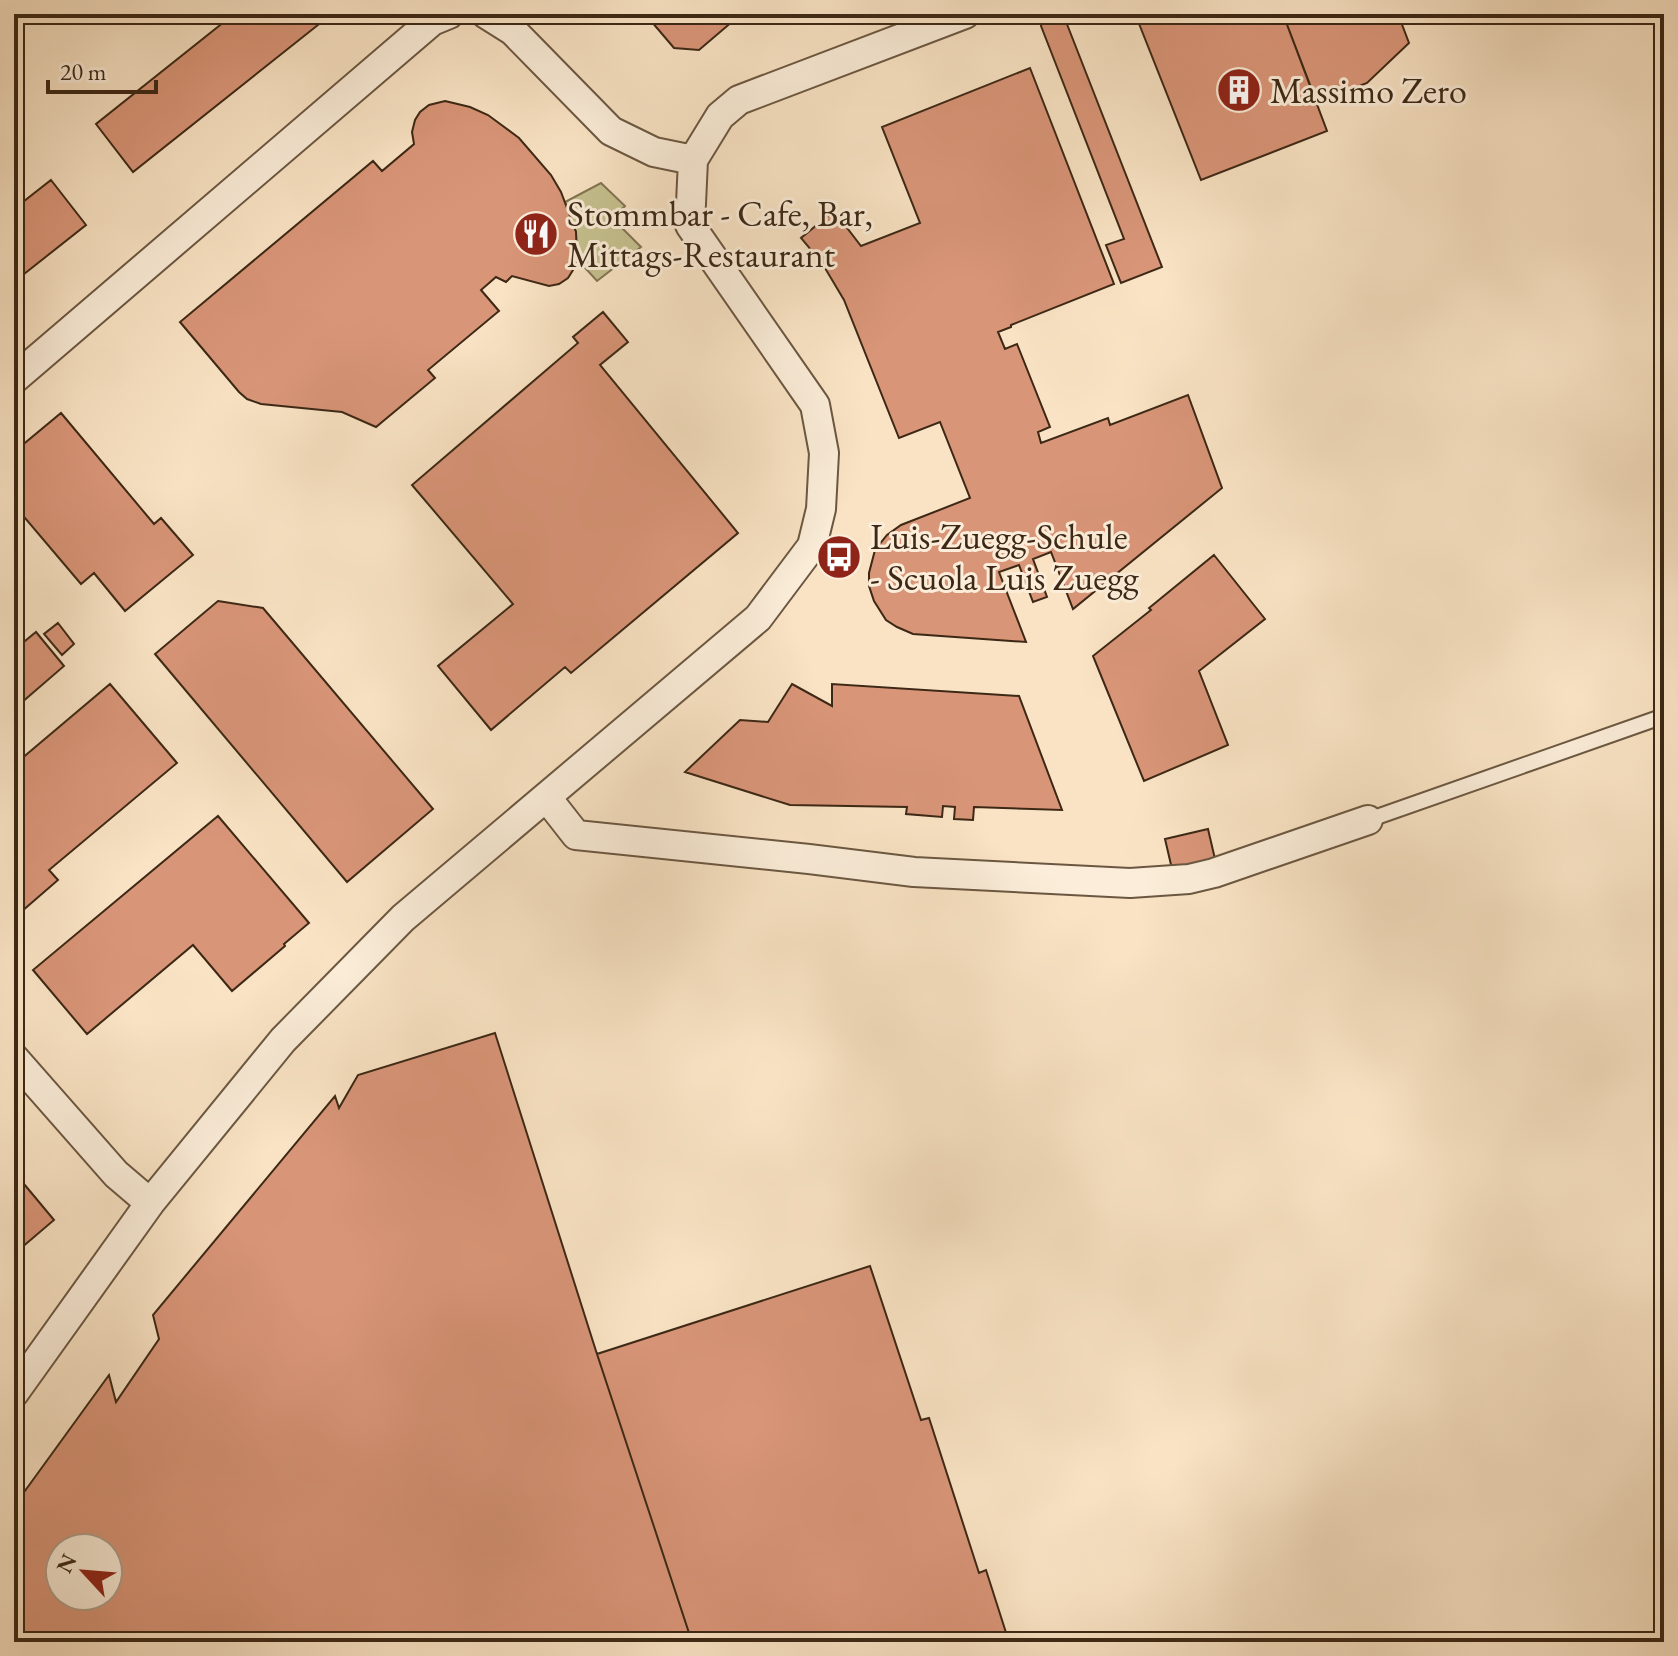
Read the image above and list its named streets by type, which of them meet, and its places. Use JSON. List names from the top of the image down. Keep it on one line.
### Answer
{"places":{"building":["Massimo Zero"],"restaurant":["Stommbar - Cafe, Bar, Mittags-Restaurant"],"bus stop":["Luis-Zuegg-Schule - Scuola Luis Zuegg"]},"scale_bar":"20 m","north":"top left"}
